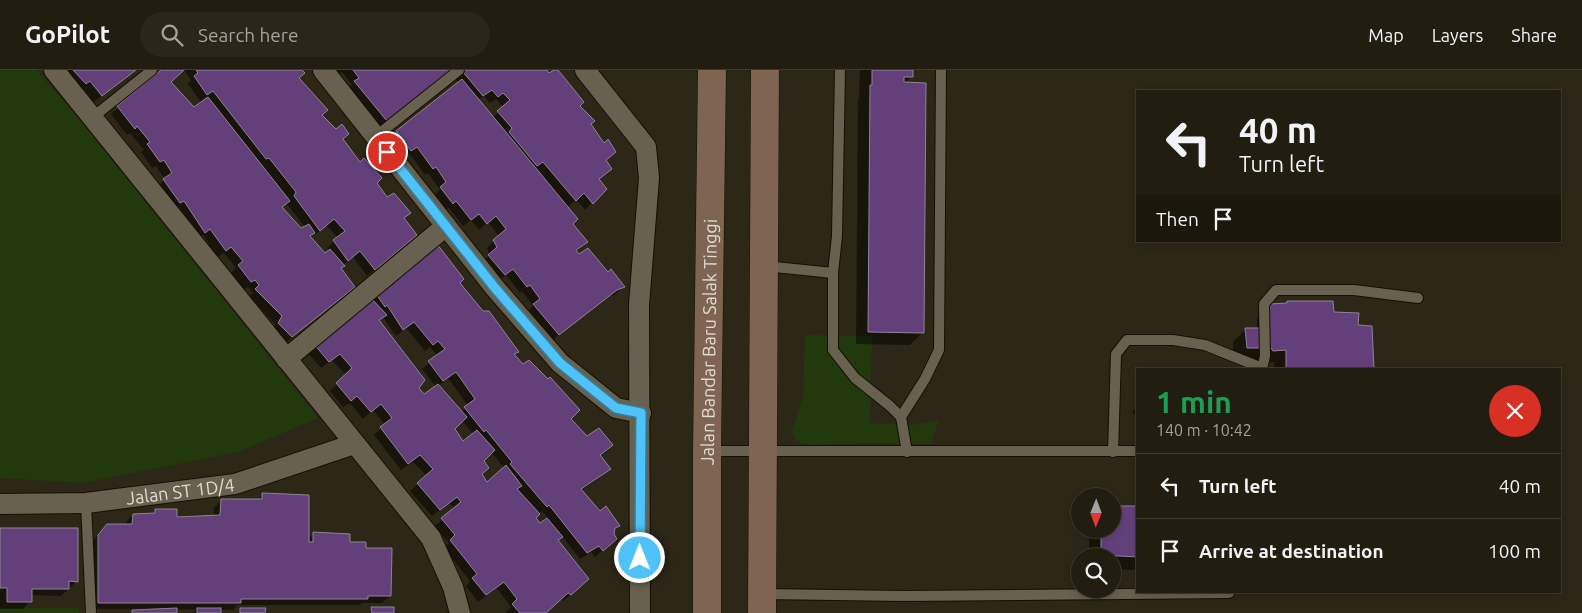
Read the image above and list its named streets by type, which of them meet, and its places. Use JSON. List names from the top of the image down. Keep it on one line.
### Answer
{"streets":{"main road":["Jalan Bandar Baru Salak Tinggi"],"street":["Jalan ST 1D/4"]},"north":"bottom","page":{"header":"GoPilot","search":"Search here","nav":["Map","Layers","Share"],"turn":["40 m","Turn left"],"then":"Then","heading":["1 min","140 m · 10:42"],"list":[{"name":"Turn left","value":"40 m"},{"name":"Arrive at destination","value":"100 m"}]}}
